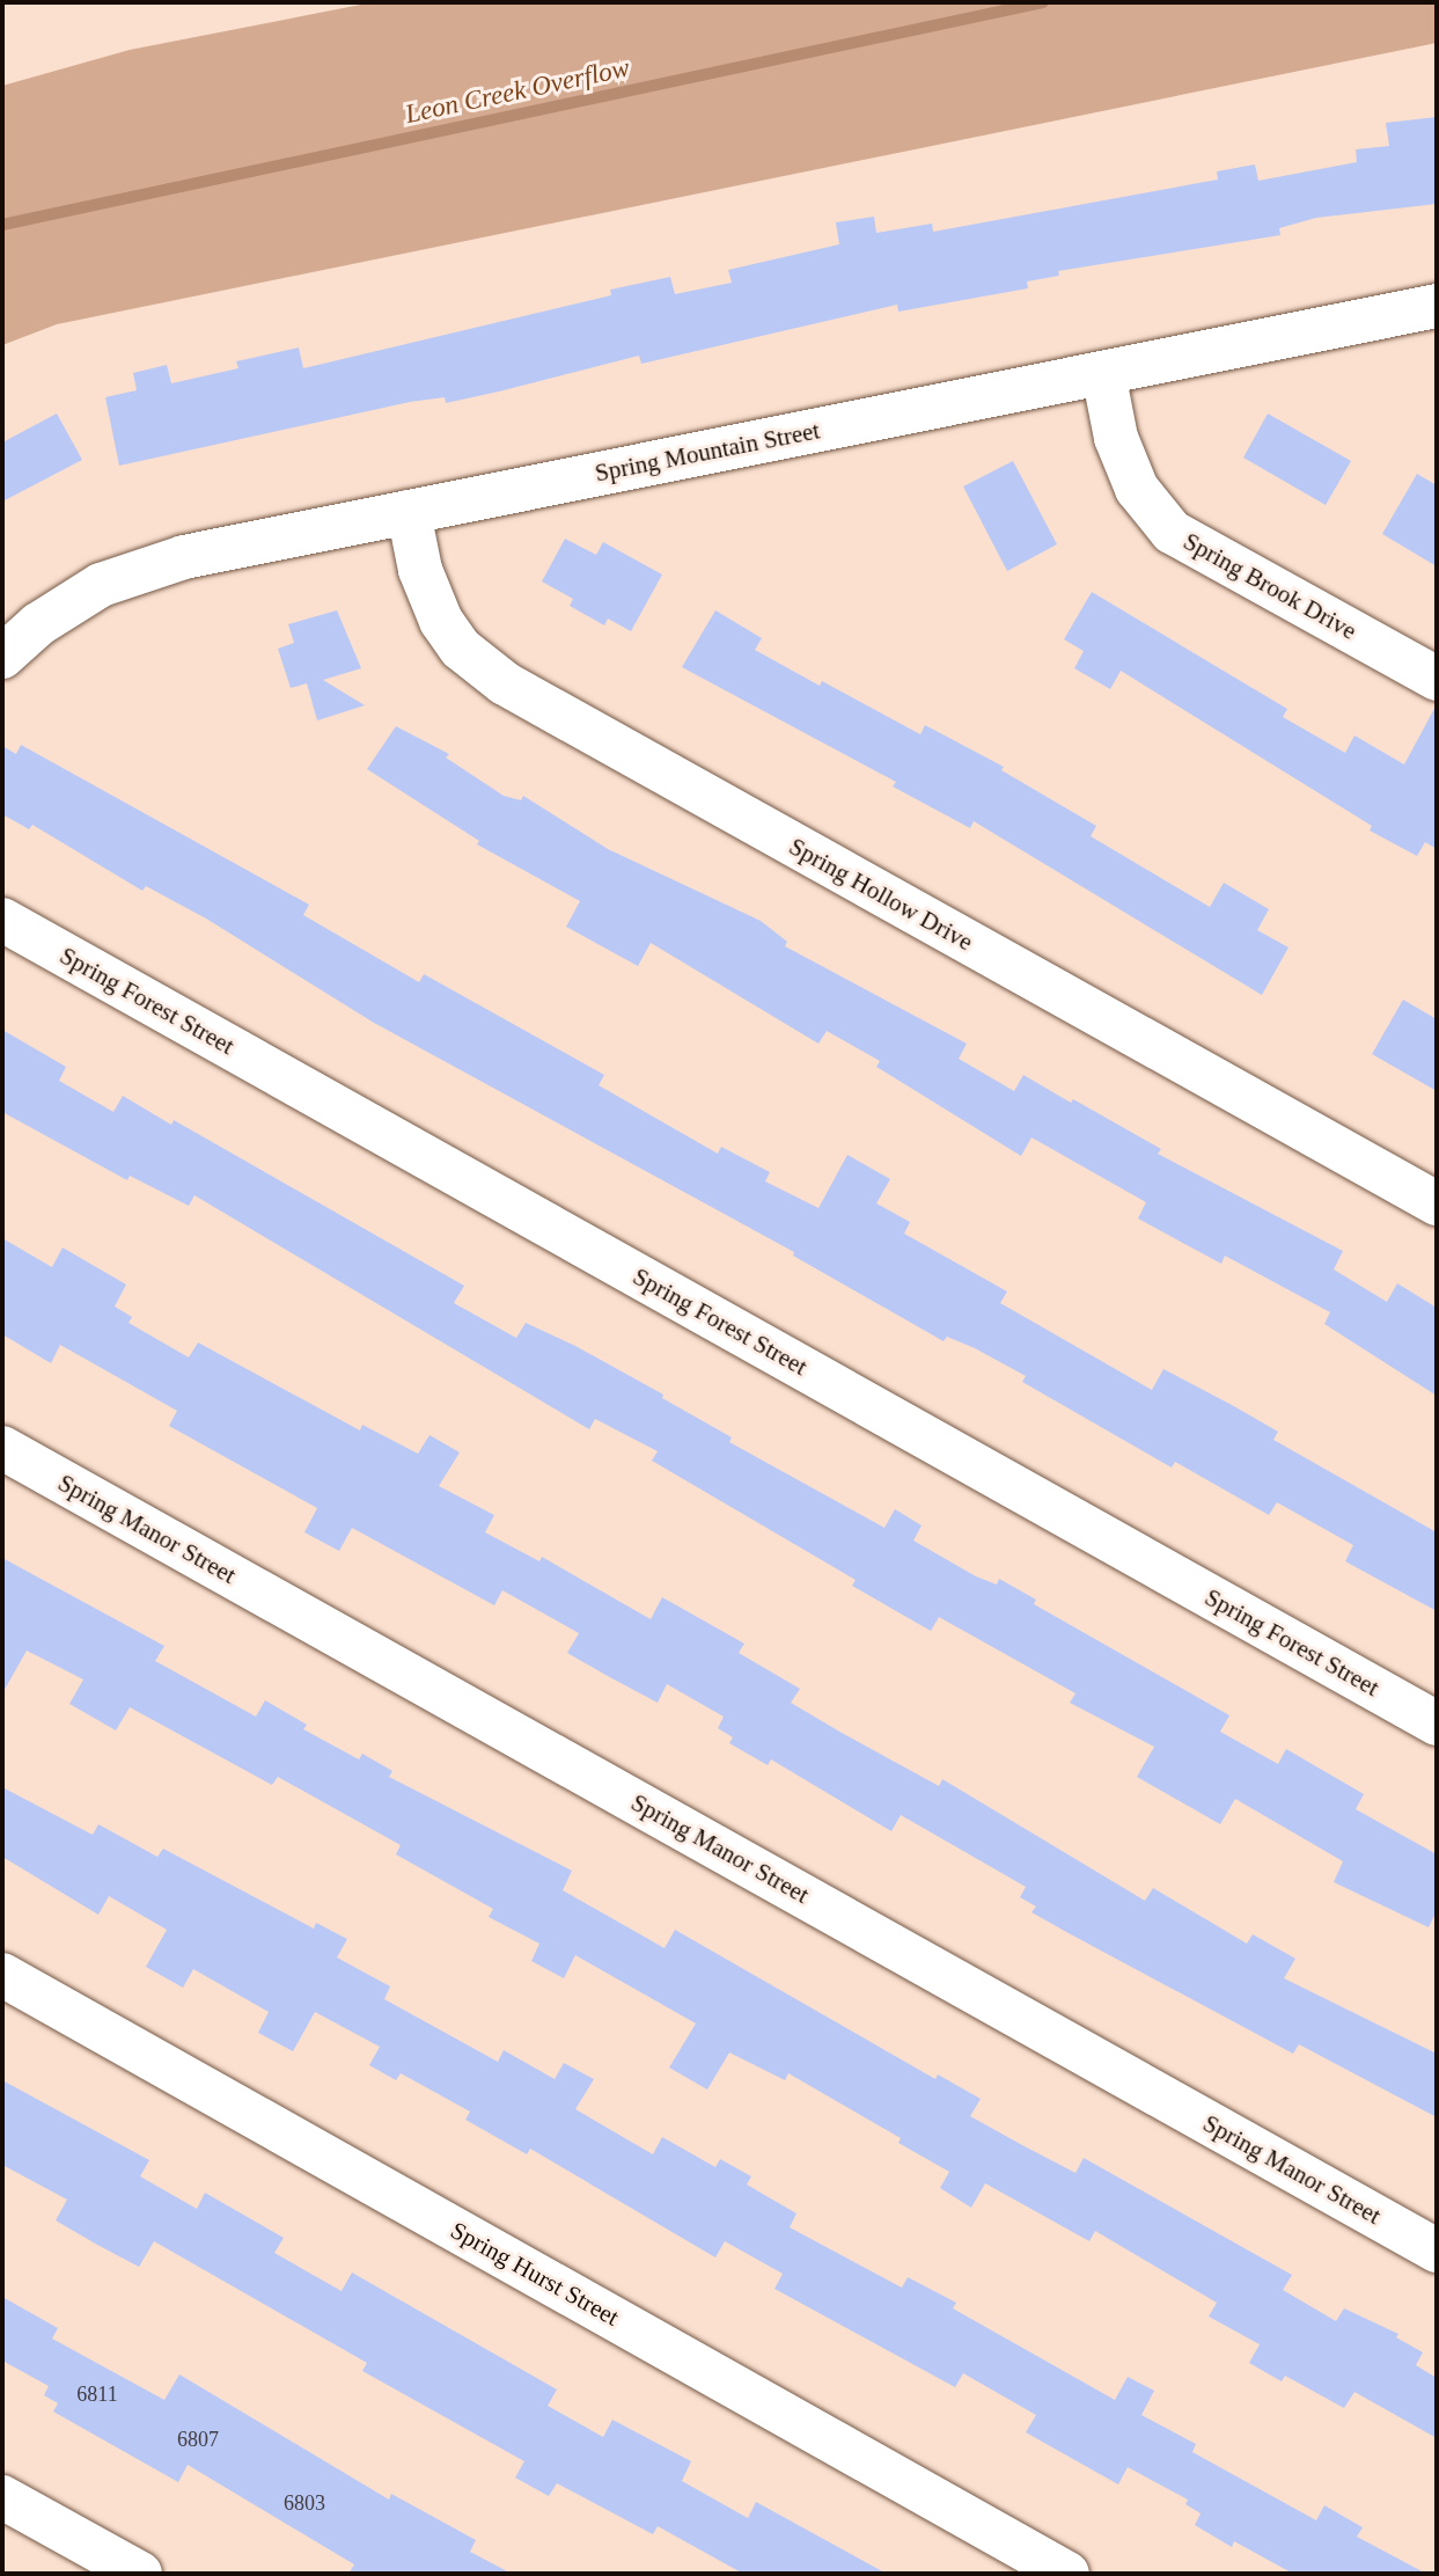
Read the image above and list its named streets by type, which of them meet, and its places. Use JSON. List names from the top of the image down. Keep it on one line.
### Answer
{"streets":{"street":["Spring Mountain Street","Spring Brook Drive","Spring Hollow Drive","Spring Forest Street","Spring Manor Street","Spring Hurst Street"]},"crossings":[["Spring Mountain Street","Spring Brook Drive"],["Spring Mountain Street","Spring Hollow Drive"]],"water":["Leon Creek Overflow"],"house_numbers":["6811","6807","6803"]}
